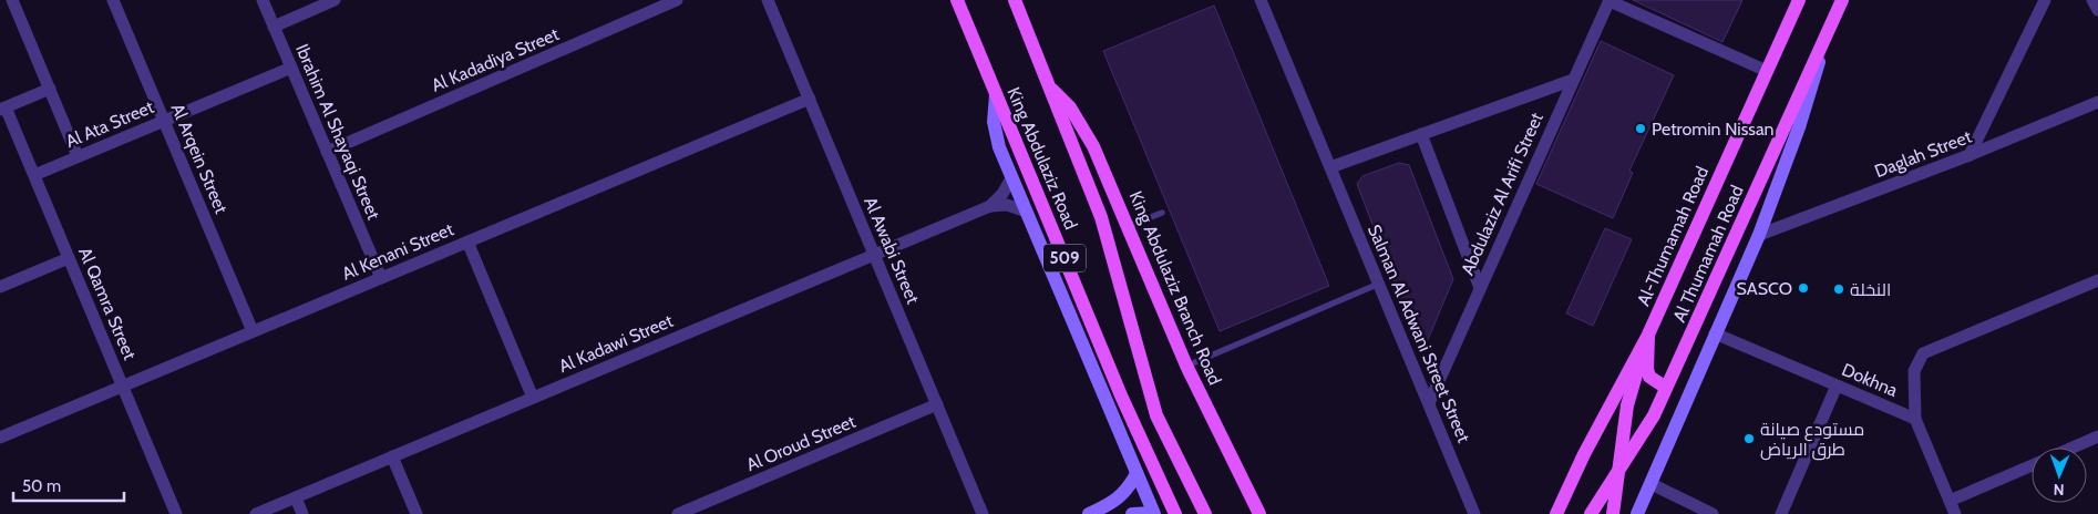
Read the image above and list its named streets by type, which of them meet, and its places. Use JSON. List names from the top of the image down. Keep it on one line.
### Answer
{"streets":{"main road":["King Abdulaziz Road","Al-Thumamah Road","Al Thumamah Road","509","King Abdulaziz Branch Road"],"street":["Al Kadadiya Street","Al Ata Street","Ibrahim Al Shayaqi Street","Daglah Street","Al Arqein Street","Abdulaziz Al Arifi Street","Al Awabi Street","Al Kenani Street","Al Qamra Street","Salman Al Adwani Street Street","Al Kadawi Street","Dokhna","Al Oroud Street"]},"crossings":[["Al Kadadiya Street","Ibrahim Al Shayaqi Street"],["Al Ata Street","Ibrahim Al Shayaqi Street"],["Al Ata Street","Al Arqein Street"],["Al Ata Street","Al Qamra Street"],["Ibrahim Al Shayaqi Street","Al Kenani Street"],["Al Arqein Street","Al Kenani Street"],["King Abdulaziz Road","King Abdulaziz Branch Road"],["Abdulaziz Al Arifi Street","Salman Al Adwani Street Street"],["Al-Thumamah Road","Al Thumamah Road"],["Al Awabi Street","Al Kenani Street"],["Al Awabi Street","Al Kadawi Street"],["Al Awabi Street","Al Oroud Street"],["Al Kenani Street","Al Qamra Street"]],"places":["Petromin Nissan","SASCO","النخلة","مستودع صيانة طرق الرياض"],"scale_bar":"50 m","north":"bottom"}
